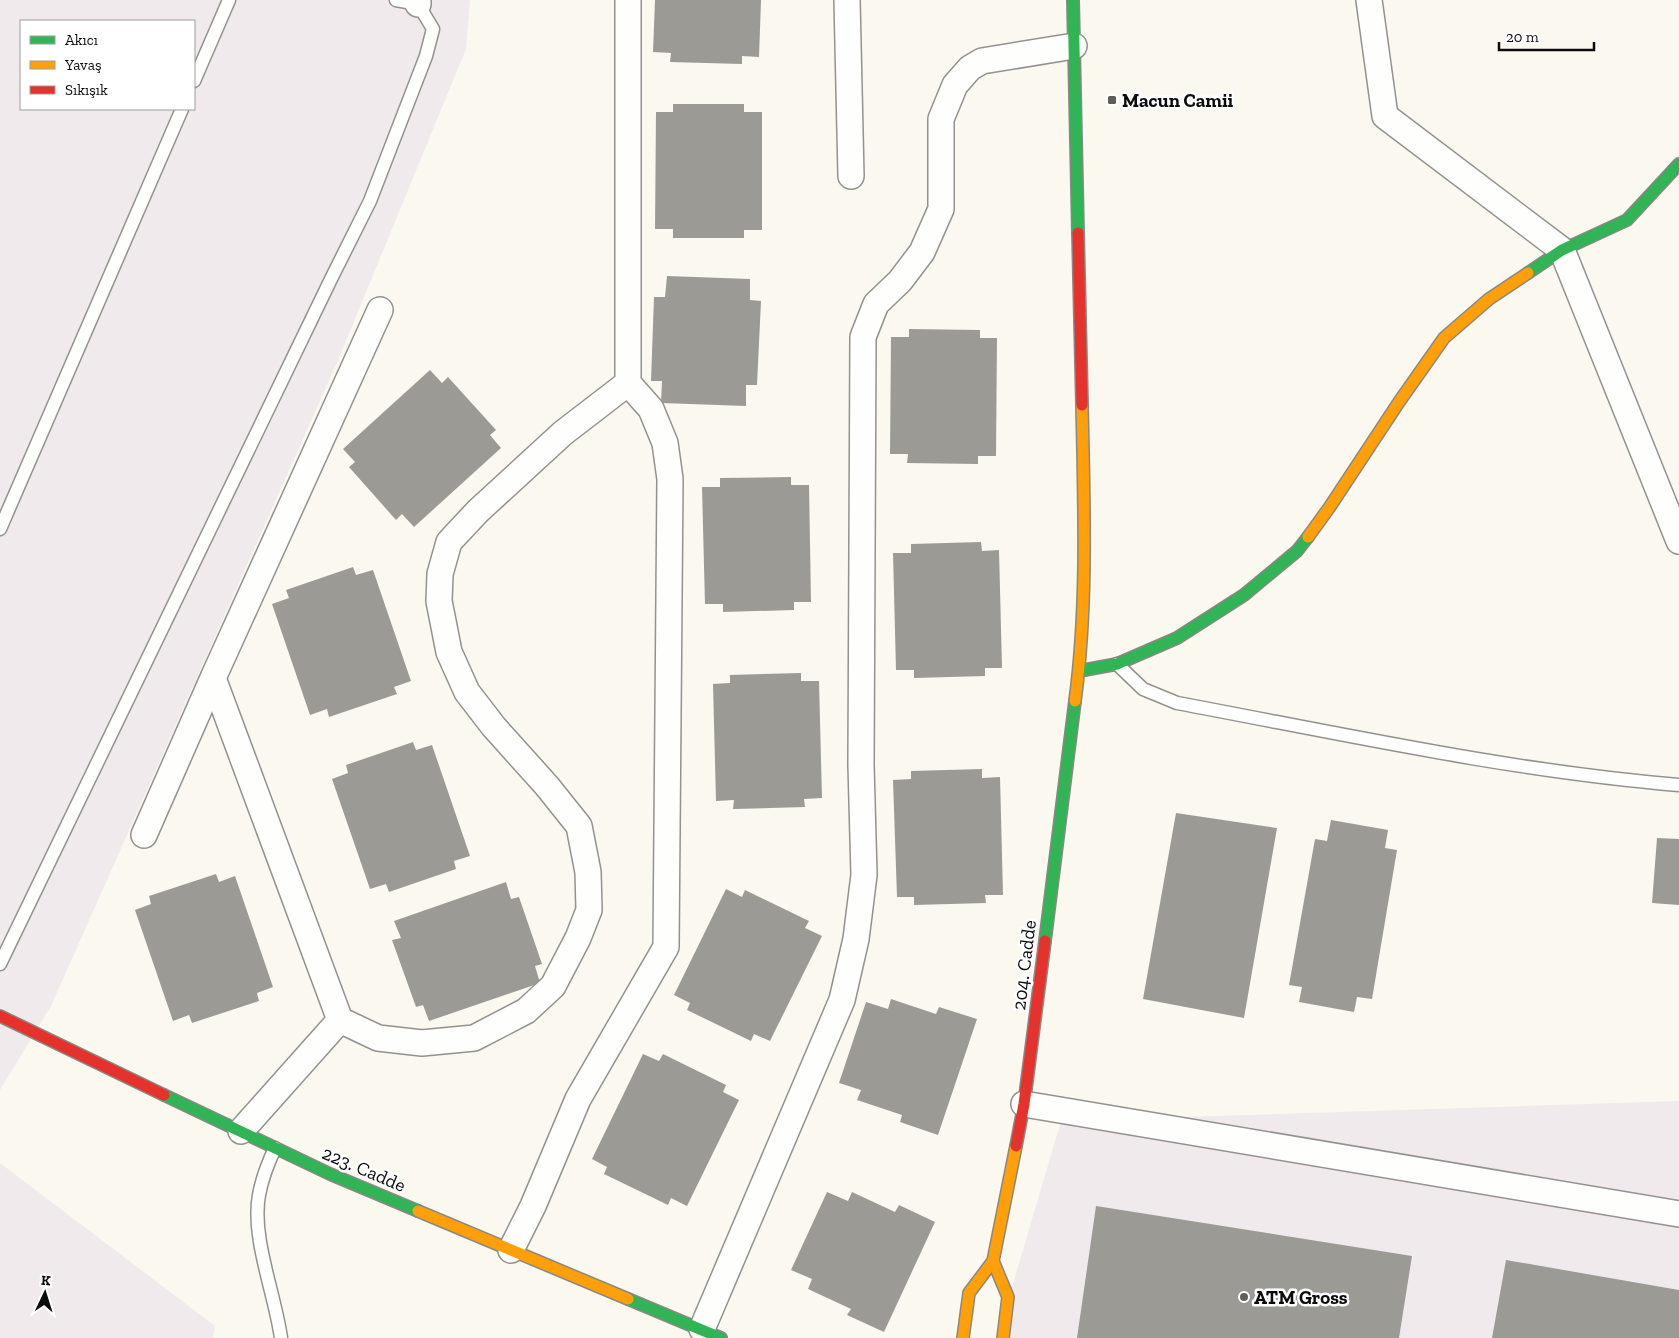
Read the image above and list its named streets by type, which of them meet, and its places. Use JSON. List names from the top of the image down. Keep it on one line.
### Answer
{"streets":{"main road":["204. Cadde","223. Cadde"]},"places":{"transit":["Macun Camii"],"other":["ATM Gross"]},"legend":["Akıcı","Yavaş","Sıkışık"],"scale_bar":"20 m","north":"top"}
